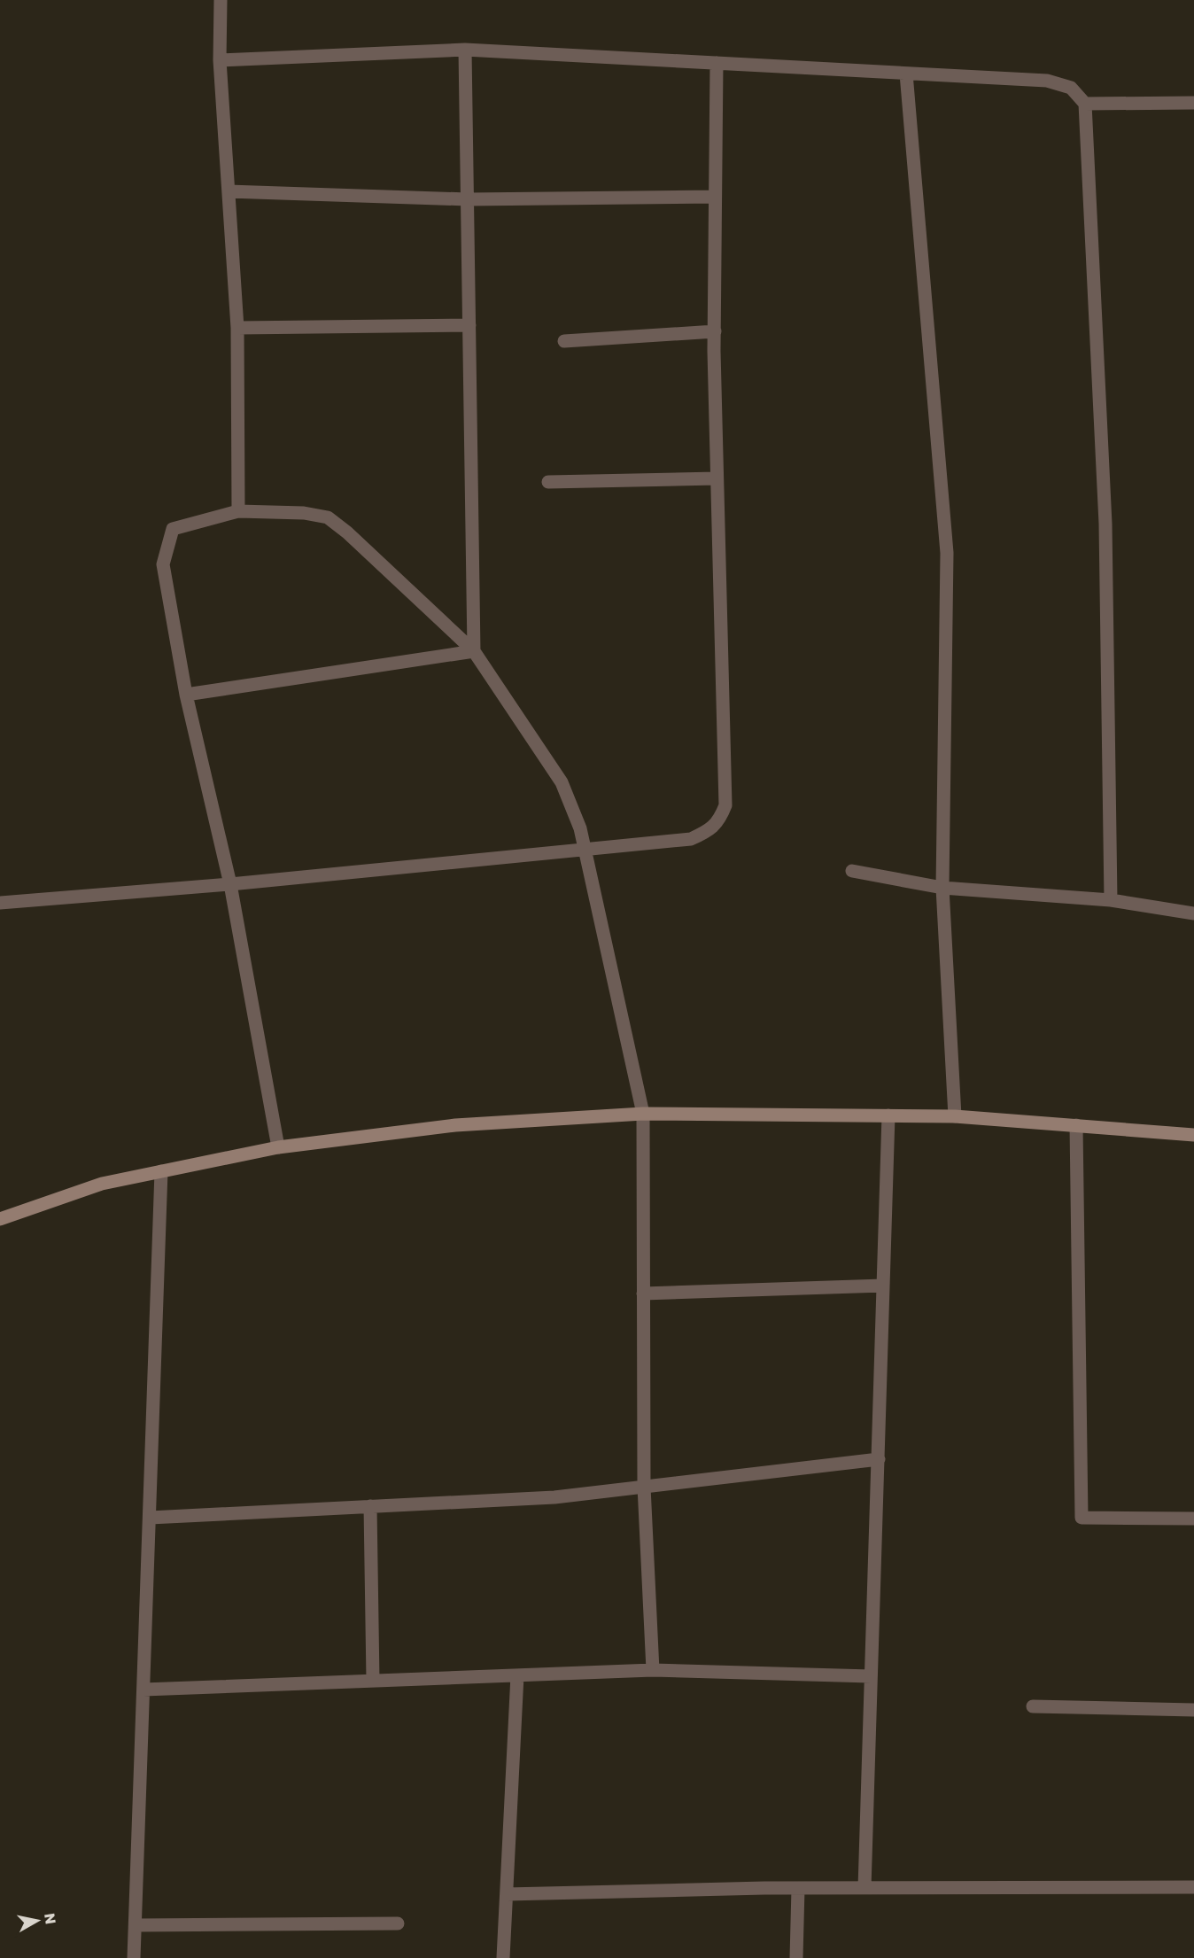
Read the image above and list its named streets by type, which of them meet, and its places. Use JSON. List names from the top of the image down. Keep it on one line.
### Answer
{"north":"right"}
